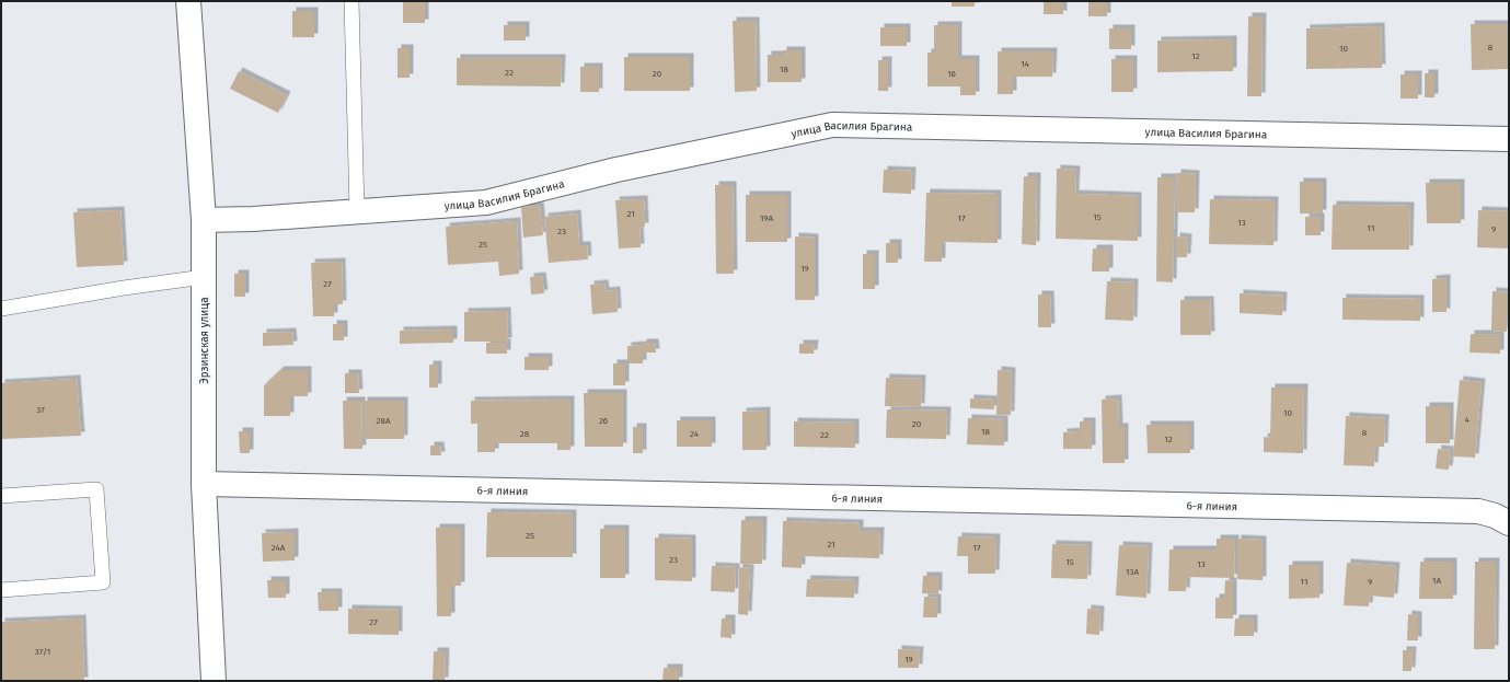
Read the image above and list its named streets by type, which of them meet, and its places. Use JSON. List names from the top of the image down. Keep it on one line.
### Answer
{"streets":{"street":["улица Василия Брагина","Эрзинская улица","6-я линия"]},"crossings":[["улица Василия Брагина","Эрзинская улица"],["Эрзинская улица","6-я линия"]],"house_numbers":["8","10","12","14","18","22","20","16","21","15","19А","17","13","11","9","23","25","19","27","37","10","4","28А","26","20","18","8","28","24","22","12","25","21","24А","17","23","15","13","13А","1А","11","9","27","37/1","19"]}
